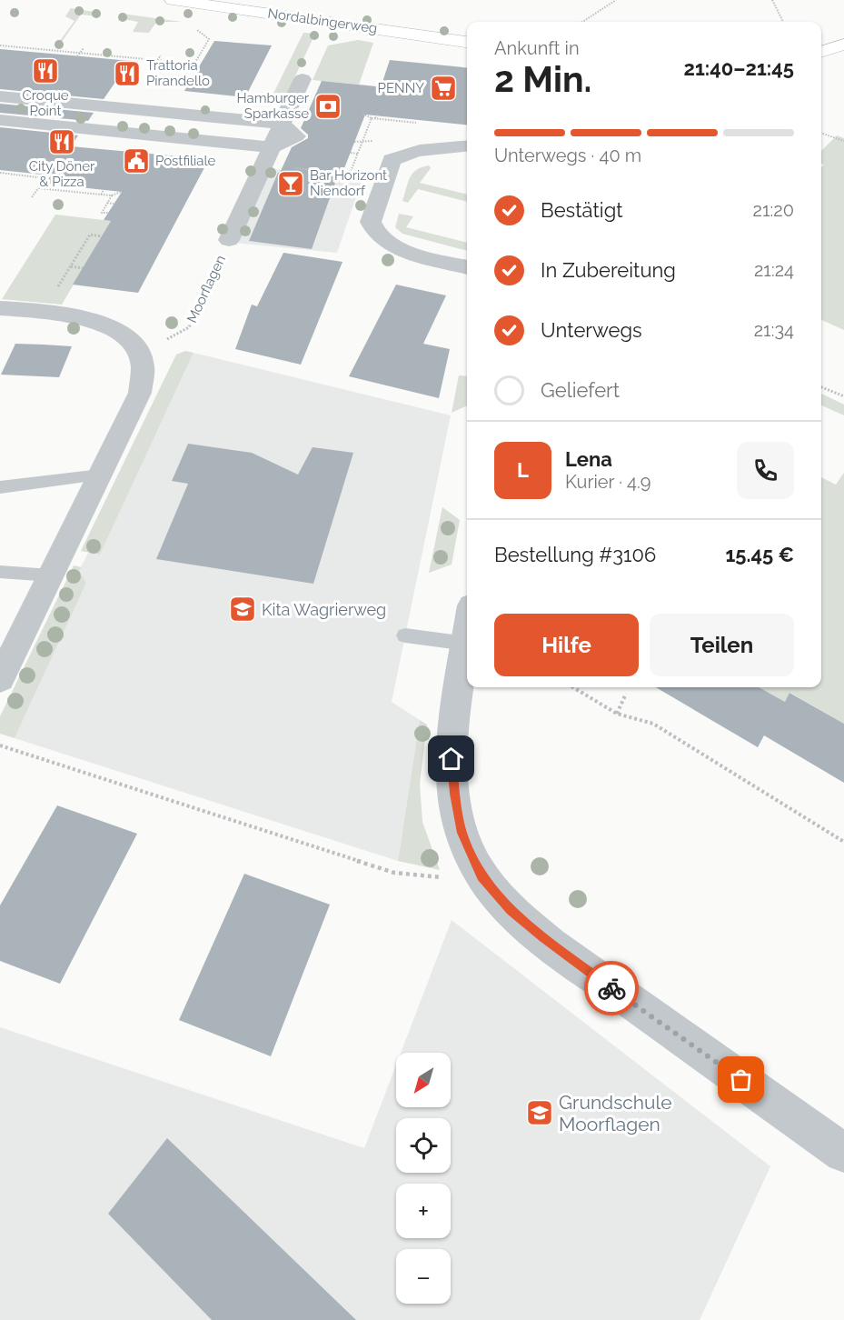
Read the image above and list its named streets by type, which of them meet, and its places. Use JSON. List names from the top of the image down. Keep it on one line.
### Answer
{"streets":{"street":["Nordalbingerweg","Moorflagen"]},"places":{"restaurant":["Croque Point","Trattoria Pirandello","City Döner & Pizza"],"supermarket":["PENNY"],"bank":["Hamburger Sparkasse"],"public building":["Postfiliale"],"bar":["Bar Horizont Niendorf"],"school or university":["Kita Wagrierweg","Grundschule Moorflagen"]},"north":"bottom left","page":{"heading":["2 Min.","Ankunft in","21:40–21:45"],"panel":["Lena","Kurier · 4.9","Bestellung #3106","15.45 €"],"bar":"Unterwegs · 40 m","list":[["Bestätigt","21:20"],["In Zubereitung","21:24"],["Unterwegs","21:34"],"Geliefert"],"round":"L","buttons":["Hilfe","Teilen"],"map_buttons":["+","−"]}}
